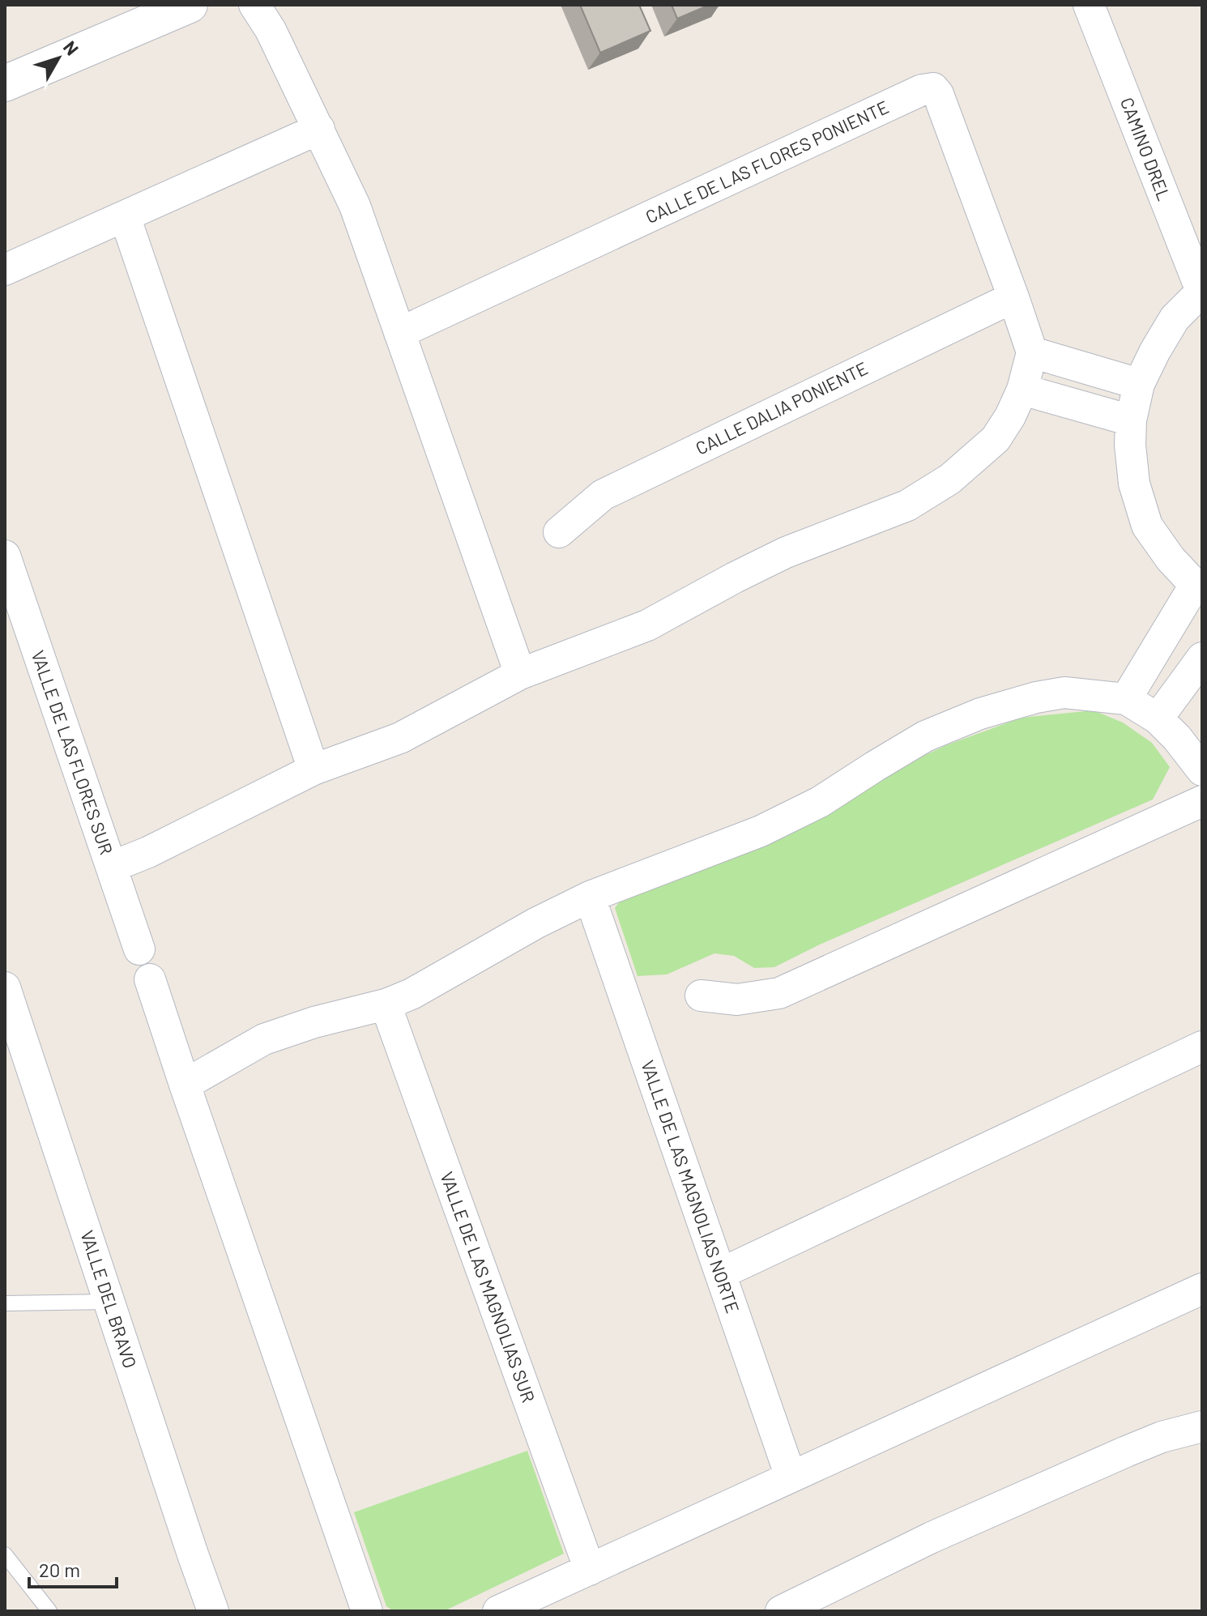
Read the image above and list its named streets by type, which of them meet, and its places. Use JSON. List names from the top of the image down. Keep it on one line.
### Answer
{"streets":{"street":["CAMINO DREL","CALLE DE LAS FLORES PONIENTE","CALLE DALIA PONIENTE","VALLE DE LAS FLORES SUR","VALLE DE LAS MAGNOLIAS NORTE","VALLE DE LAS MAGNOLIAS SUR","VALLE DEL BRAVO"]},"crossings":[["CALLE DE LAS FLORES PONIENTE","CALLE DALIA PONIENTE"]],"scale_bar":"20 m","north":"top right"}
